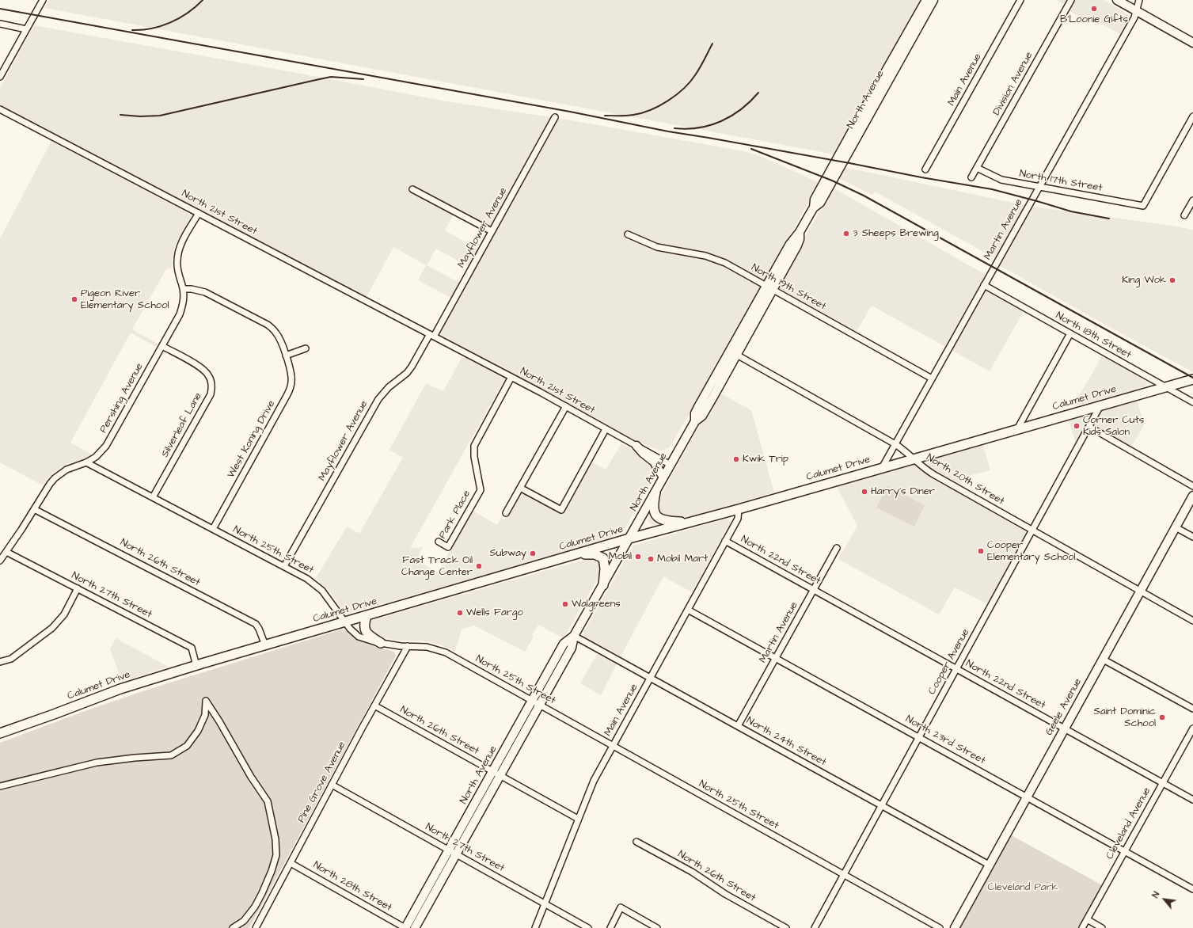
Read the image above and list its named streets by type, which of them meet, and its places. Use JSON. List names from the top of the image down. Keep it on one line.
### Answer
{"streets":{"main road":["North Avenue","Calumet Drive","Geele Avenue"],"street":["Main Avenue","Division Avenue","North 17th Street","North 21st Street","Mayflower Avenue","Martin Avenue","North 19th Street","North 18th Street","Pershing Avenue","Silverleaf Lane","West Koning Drive","North 20th Street","Park Place","North 25th Street","North 22nd Street","North 26th Street","North 27th Street","Cooper Avenue","North 23rd Street","North 24th Street","Pine Grove Avenue","Cleveland Avenue","North 28th Street"]},"crossings":[["Main Avenue","Calumet Drive"],["Main Avenue","North 25th Street"],["Main Avenue","North 22nd Street"],["Main Avenue","North 26th Street"],["Main Avenue","North 27th Street"],["Main Avenue","North 23rd Street"],["Main Avenue","North 24th Street"],["Division Avenue","North 17th Street"],["North Avenue","North 21st Street"],["North Avenue","North 19th Street"],["North Avenue","Calumet Drive"],["North Avenue","North 20th Street"],["North Avenue","North 25th Street"],["North Avenue","North 26th Street"],["North Avenue","North 27th Street"],["North Avenue","North 24th Street"],["North Avenue","North 28th Street"],["North 17th Street","Martin Avenue"],["North 21st Street","Mayflower Avenue"],["North 21st Street","Pershing Avenue"],["North 21st Street","Park Place"],["Mayflower Avenue","North 25th Street"],["Martin Avenue","North 19th Street"],["Martin Avenue","North 18th Street"],["Martin Avenue","Calumet Drive"],["Martin Avenue","North 20th Street"],["Martin Avenue","North 22nd Street"],["Martin Avenue","North 23rd Street"],["Martin Avenue","North 24th Street"],["North 18th Street","Calumet Drive"],["Pershing Avenue","Silverleaf Lane"],["Pershing Avenue","West Koning Drive"],["Pershing Avenue","North 25th Street"],["Pershing Avenue","North 26th Street"],["Pershing Avenue","North 27th Street"],["Calumet Drive","North 20th Street"],["Calumet Drive","North 25th Street"],["Calumet Drive","North 26th Street"],["Calumet Drive","North 27th Street"],["Calumet Drive","Cooper Avenue"],["Silverleaf Lane","North 25th Street"],["West Koning Drive","North 25th Street"],["North 20th Street","Cooper Avenue"],["North 20th Street","Geele Avenue"],["North 25th Street","Cooper Avenue"],["North 25th Street","Pine Grove Avenue"],["North 22nd Street","Cooper Avenue"],["North 22nd Street","Geele Avenue"],["North 22nd Street","Cleveland Avenue"],["North 26th Street","Pine Grove Avenue"],["North 27th Street","Pine Grove Avenue"],["Cooper Avenue","North 23rd Street"],["Cooper Avenue","North 24th Street"],["Geele Avenue","North 23rd Street"],["Geele Avenue","North 24th Street"],["North 23rd Street","Cleveland Avenue"],["Pine Grove Avenue","North 28th Street"]],"parks":["Cleveland Park"],"places":["B'Loonie Gifts","3 Sheeps Brewing","King Wok","Pigeon River Elementary School","Corner Cuts Kids Salon","Kwik Trip","Harry's Diner","Cooper Elementary School","Subway","Mobil","Mobil Mart","Fast Track Oil Change Center","Walgreens","Wells Fargo","Saint Dominic School"],"north":"top left"}
